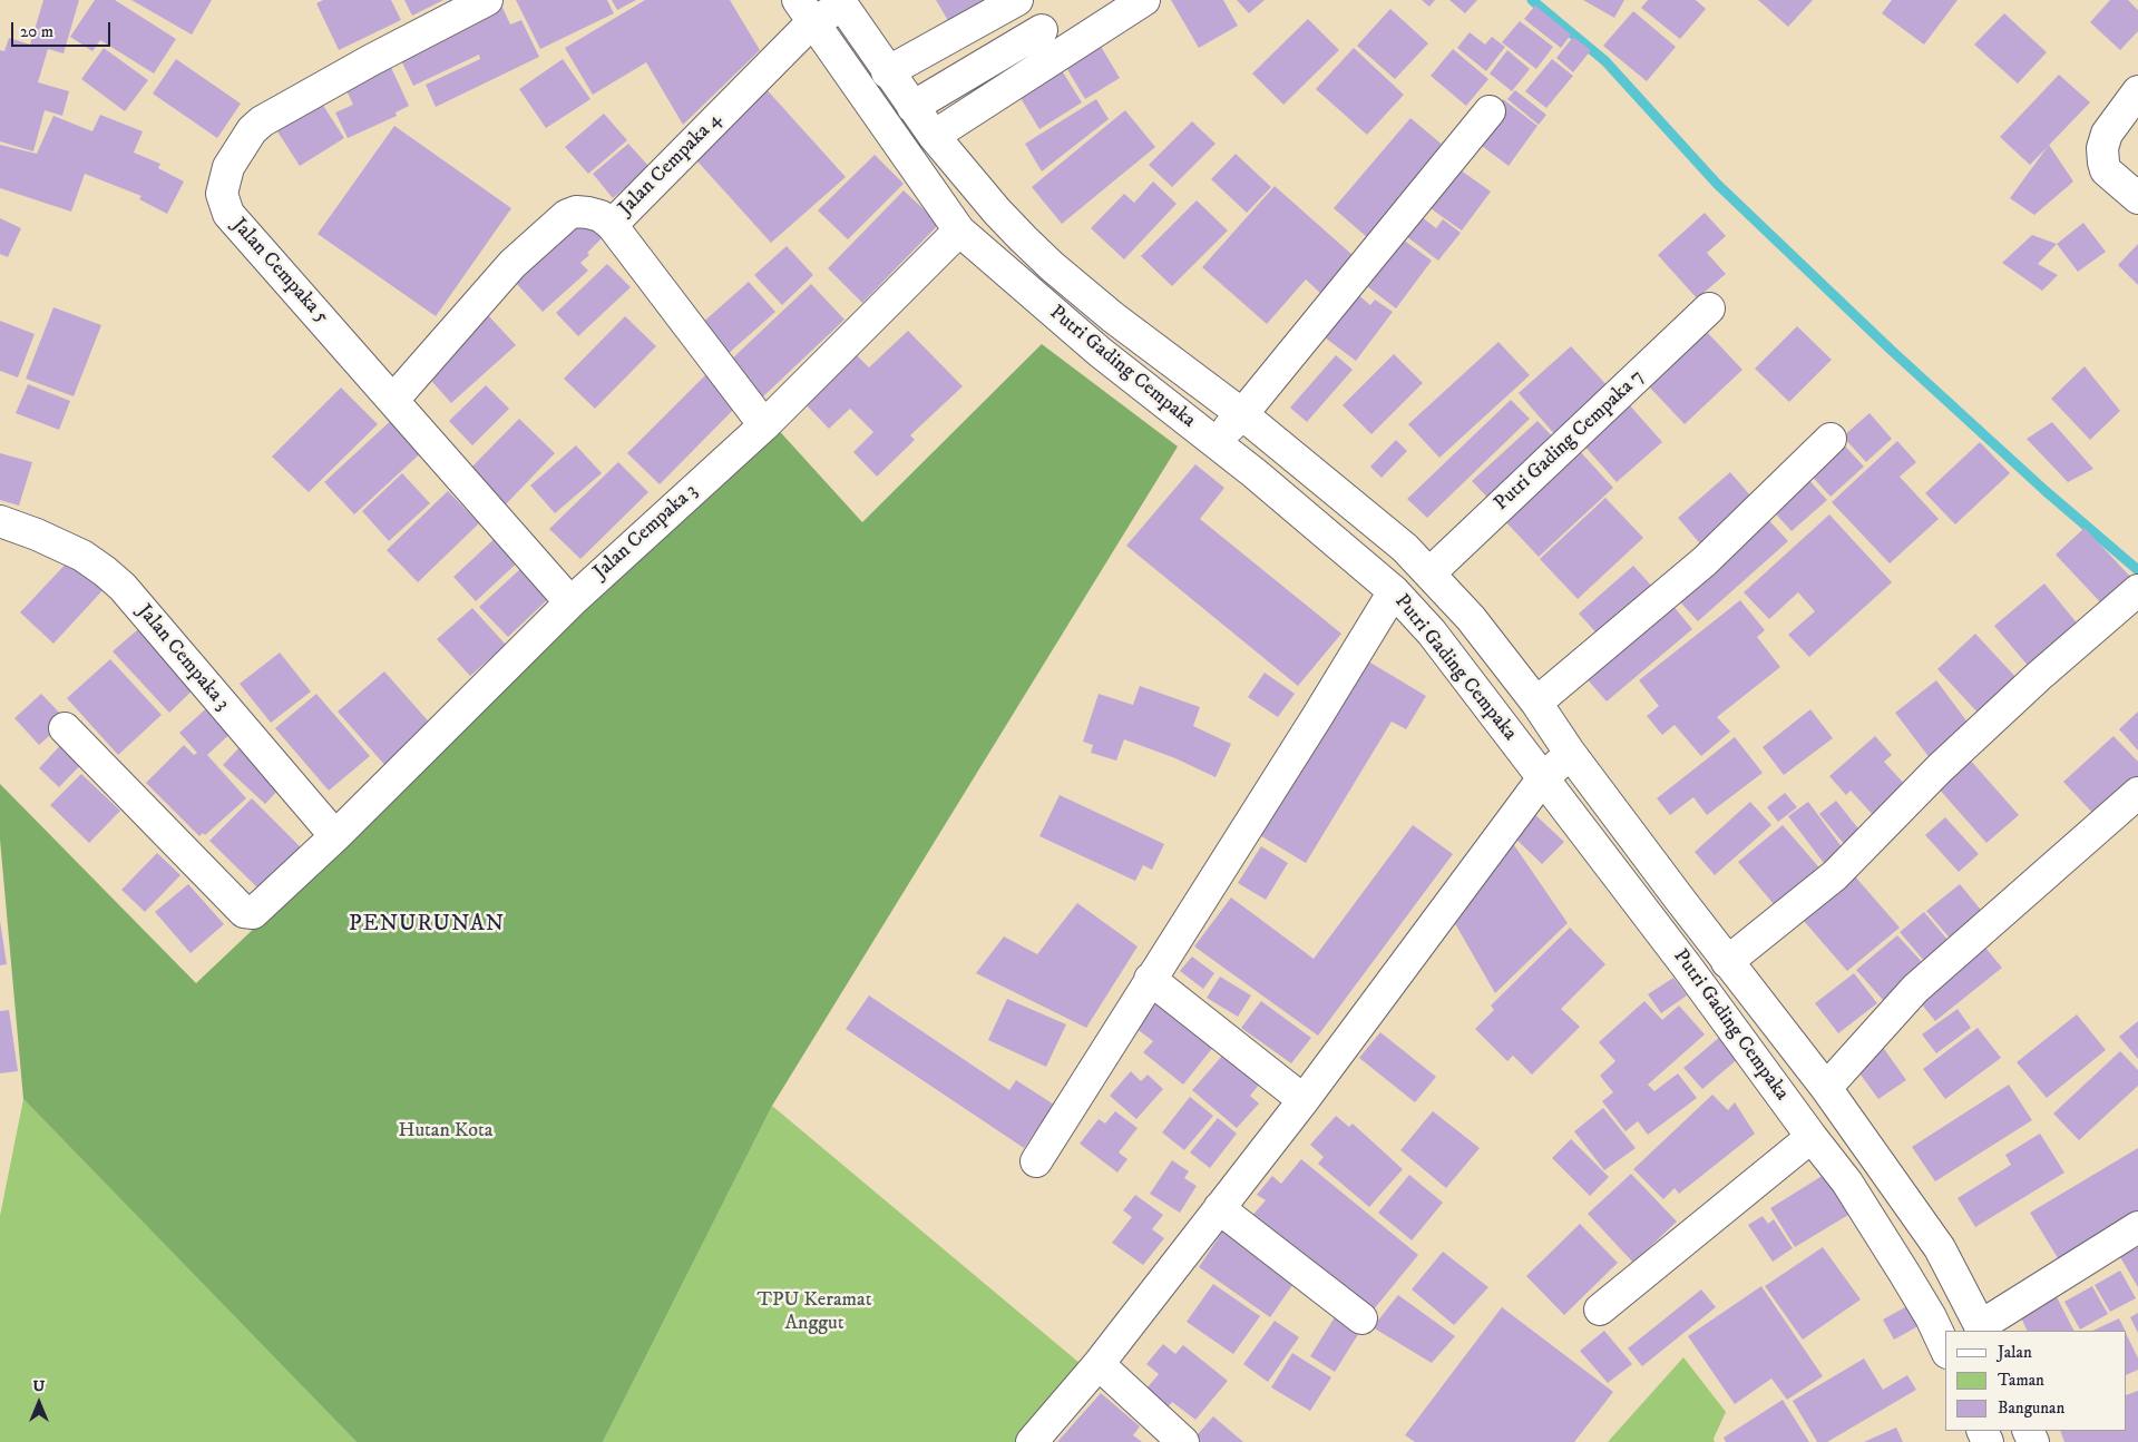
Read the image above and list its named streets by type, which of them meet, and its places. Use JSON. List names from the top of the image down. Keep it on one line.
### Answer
{"streets":{"street":["Jalan Cempaka 4","Jalan Cempaka 5","Putri Gading Cempaka","Putri Gading Cempaka 7","Jalan Cempaka 3"]},"crossings":[["Jalan Cempaka 4","Putri Gading Cempaka"],["Jalan Cempaka 4","Jalan Cempaka 3"],["Jalan Cempaka 5","Jalan Cempaka 3"],["Putri Gading Cempaka","Putri Gading Cempaka 7"],["Putri Gading Cempaka","Jalan Cempaka 3"]],"districts":["PENURUNAN"],"parks":["Hutan Kota","TPU Keramat Anggut"],"legend":["Jalan","Taman","Bangunan"],"scale_bar":"20 m","north":"top"}
